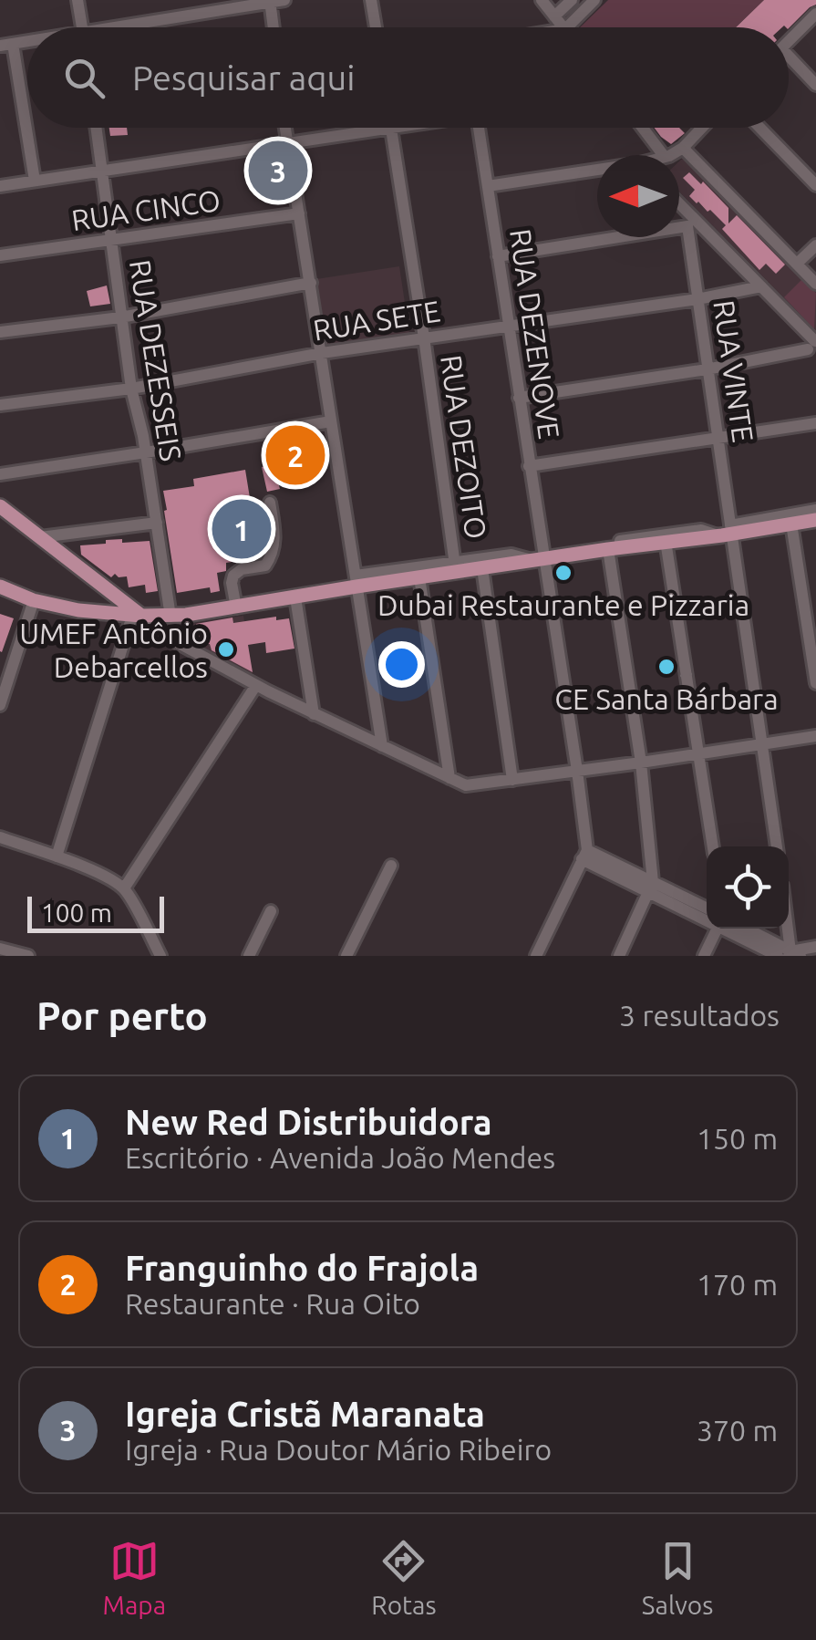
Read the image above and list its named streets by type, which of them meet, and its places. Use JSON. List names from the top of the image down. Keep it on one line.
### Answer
{"streets":{"street":["RUA CINCO","RUA SETE","RUA DEZENOVE","RUA DEZESSEIS","RUA VINTE","RUA DEZOITO"]},"crossings":[["RUA CINCO","RUA DEZESSEIS"],["RUA SETE","RUA DEZENOVE"],["RUA SETE","RUA DEZESSEIS"],["RUA SETE","RUA VINTE"],["RUA SETE","RUA DEZOITO"]],"places":["Dubai Restaurante e Pizzaria","UMEF Antônio Debarcellos","CE Santa Bárbara"],"scale_bar":"100 m","north":"left","page":{"search":"Pesquisar aqui","pins":["3","2","1"],"scale":"100 m","heading":["Por perto","3 resultados"],"list":[{"mark":"1","name":"New Red Distribuidora","note":"Escritório · Avenida João Mendes","value":"150 m"},{"mark":"2","name":"Franguinho do Frajola","note":"Restaurante · Rua Oito","value":"170 m"},{"mark":"3","name":"Igreja Cristã Maranata","note":"Igreja · Rua Doutor Mário Ribeiro","value":"370 m"}],"nav":["Mapa","Rotas","Salvos"]}}
